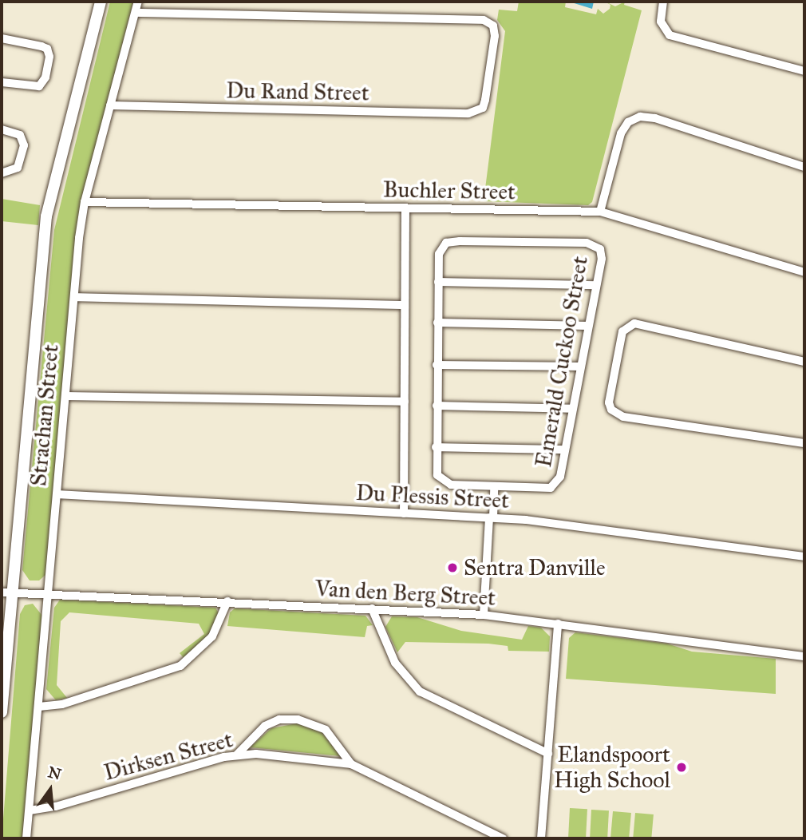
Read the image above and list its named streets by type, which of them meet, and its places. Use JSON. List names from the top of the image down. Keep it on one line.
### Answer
{"streets":{"street":["Du Rand Street","Buchler Street","Emerald Cuckoo Street","Strachan Street","Du Plessis Street","Van den Berg Street","Dirksen Street"]},"crossings":[["Du Rand Street","Strachan Street"],["Buchler Street","Strachan Street"],["Strachan Street","Du Plessis Street"],["Strachan Street","Van den Berg Street"],["Strachan Street","Dirksen Street"]],"places":["Sentra Danville","Elandspoort High School"],"north":"top"}
